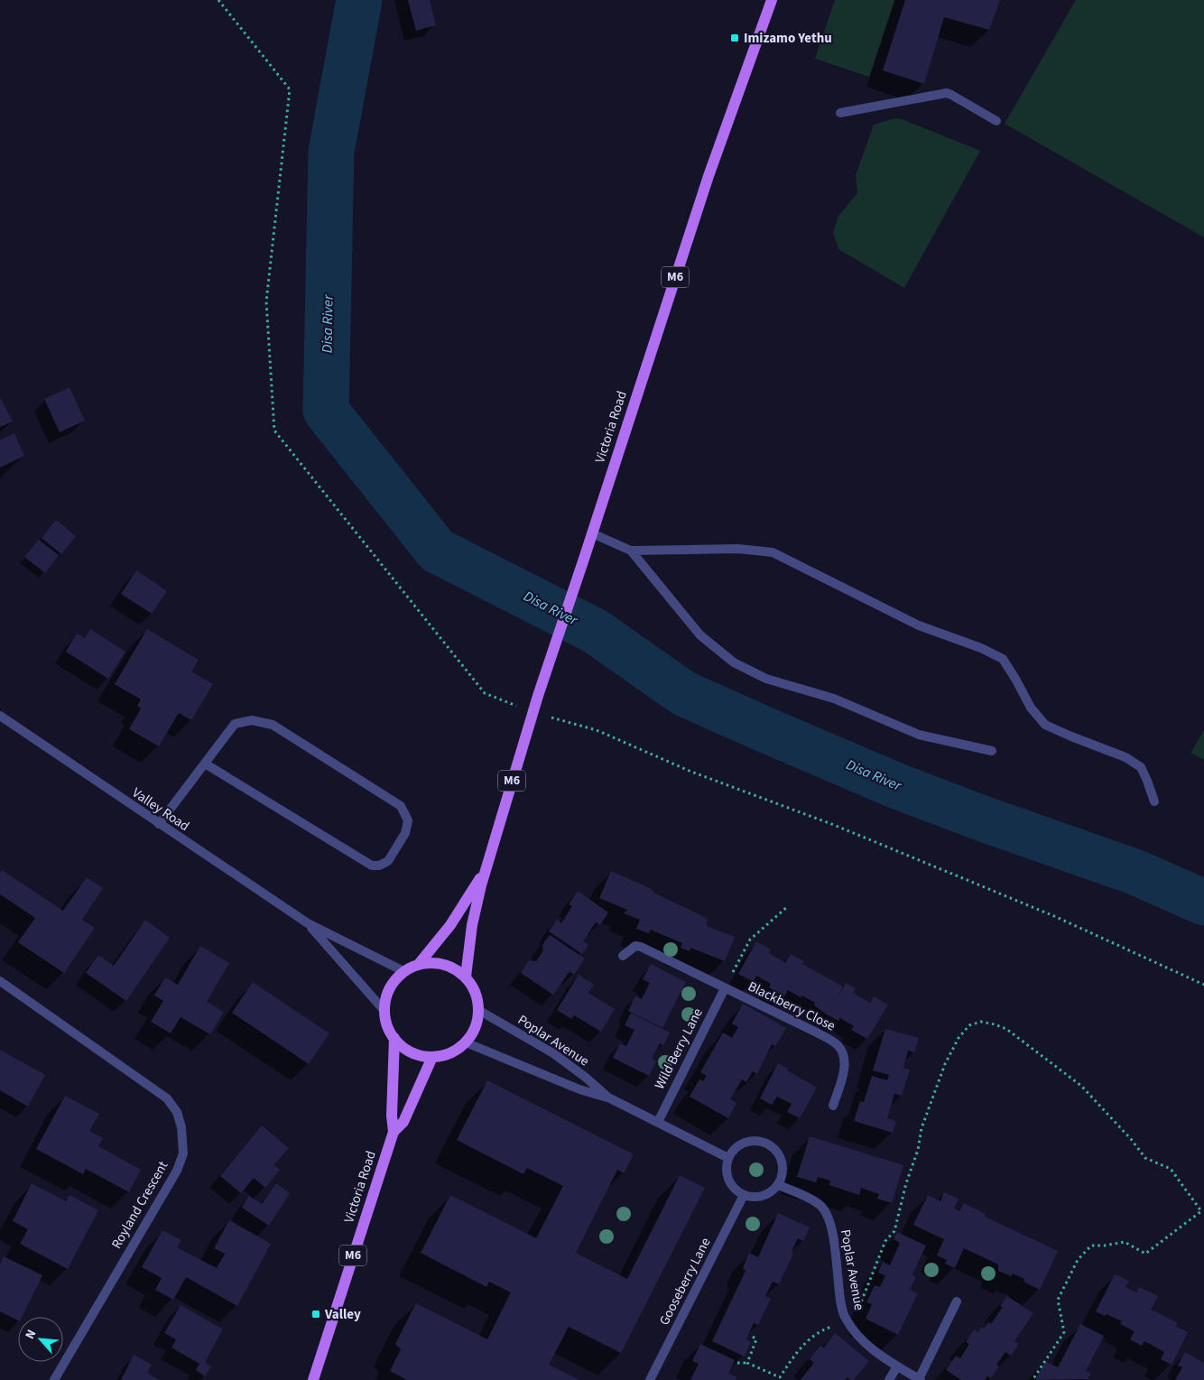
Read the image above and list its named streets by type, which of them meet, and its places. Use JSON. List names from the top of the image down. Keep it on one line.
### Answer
{"streets":{"main road":["M6","Victoria Road"],"street":["Valley Road","Blackberry Close","Poplar Avenue","Wild Berry Lane","Royland Crescent","Gooseberry Lane"]},"crossings":[["Victoria Road","Valley Road"],["Victoria Road","Poplar Avenue"],["Valley Road","Poplar Avenue"],["Blackberry Close","Wild Berry Lane"],["Poplar Avenue","Wild Berry Lane"],["Poplar Avenue","Gooseberry Lane"]],"water":["Disa River"],"places":{"transit":["Imizamo Yethu","Valley"]},"north":"top left"}
